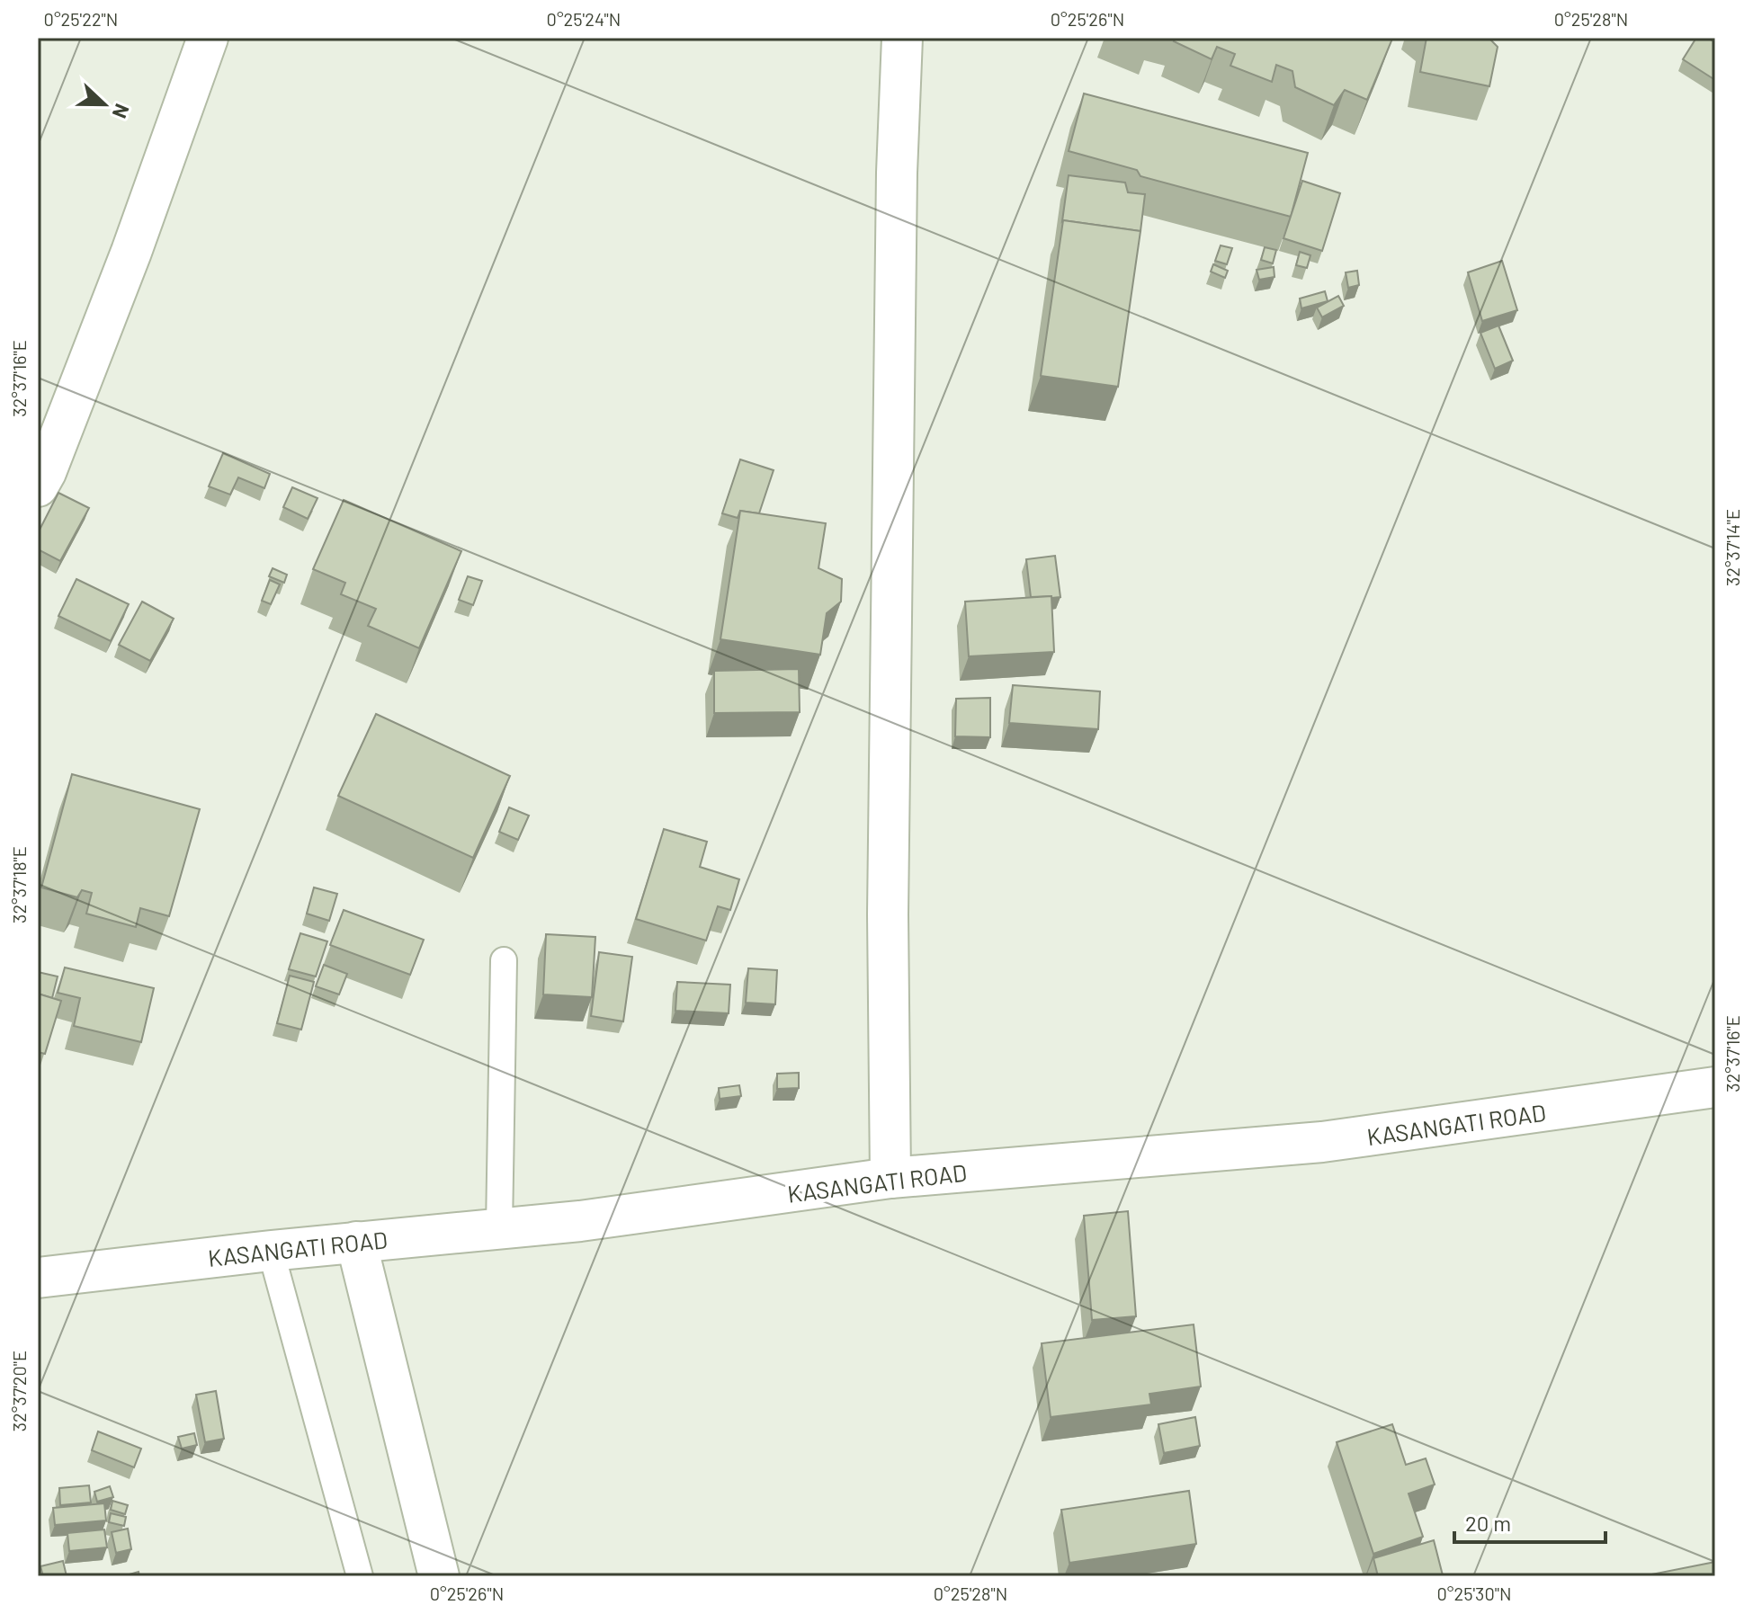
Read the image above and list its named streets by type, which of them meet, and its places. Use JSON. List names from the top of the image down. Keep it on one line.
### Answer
{"streets":{"street":["KASANGATI ROAD"]},"scale_bar":"20 m","north":"right","coordinates":["0°25'22\"N","0°25'24\"N","0°25'26\"N","0°25'28\"N","32°37'16\"E","32°37'14\"E","32°37'18\"E","32°37'20\"E","0°25'30\"N"]}
